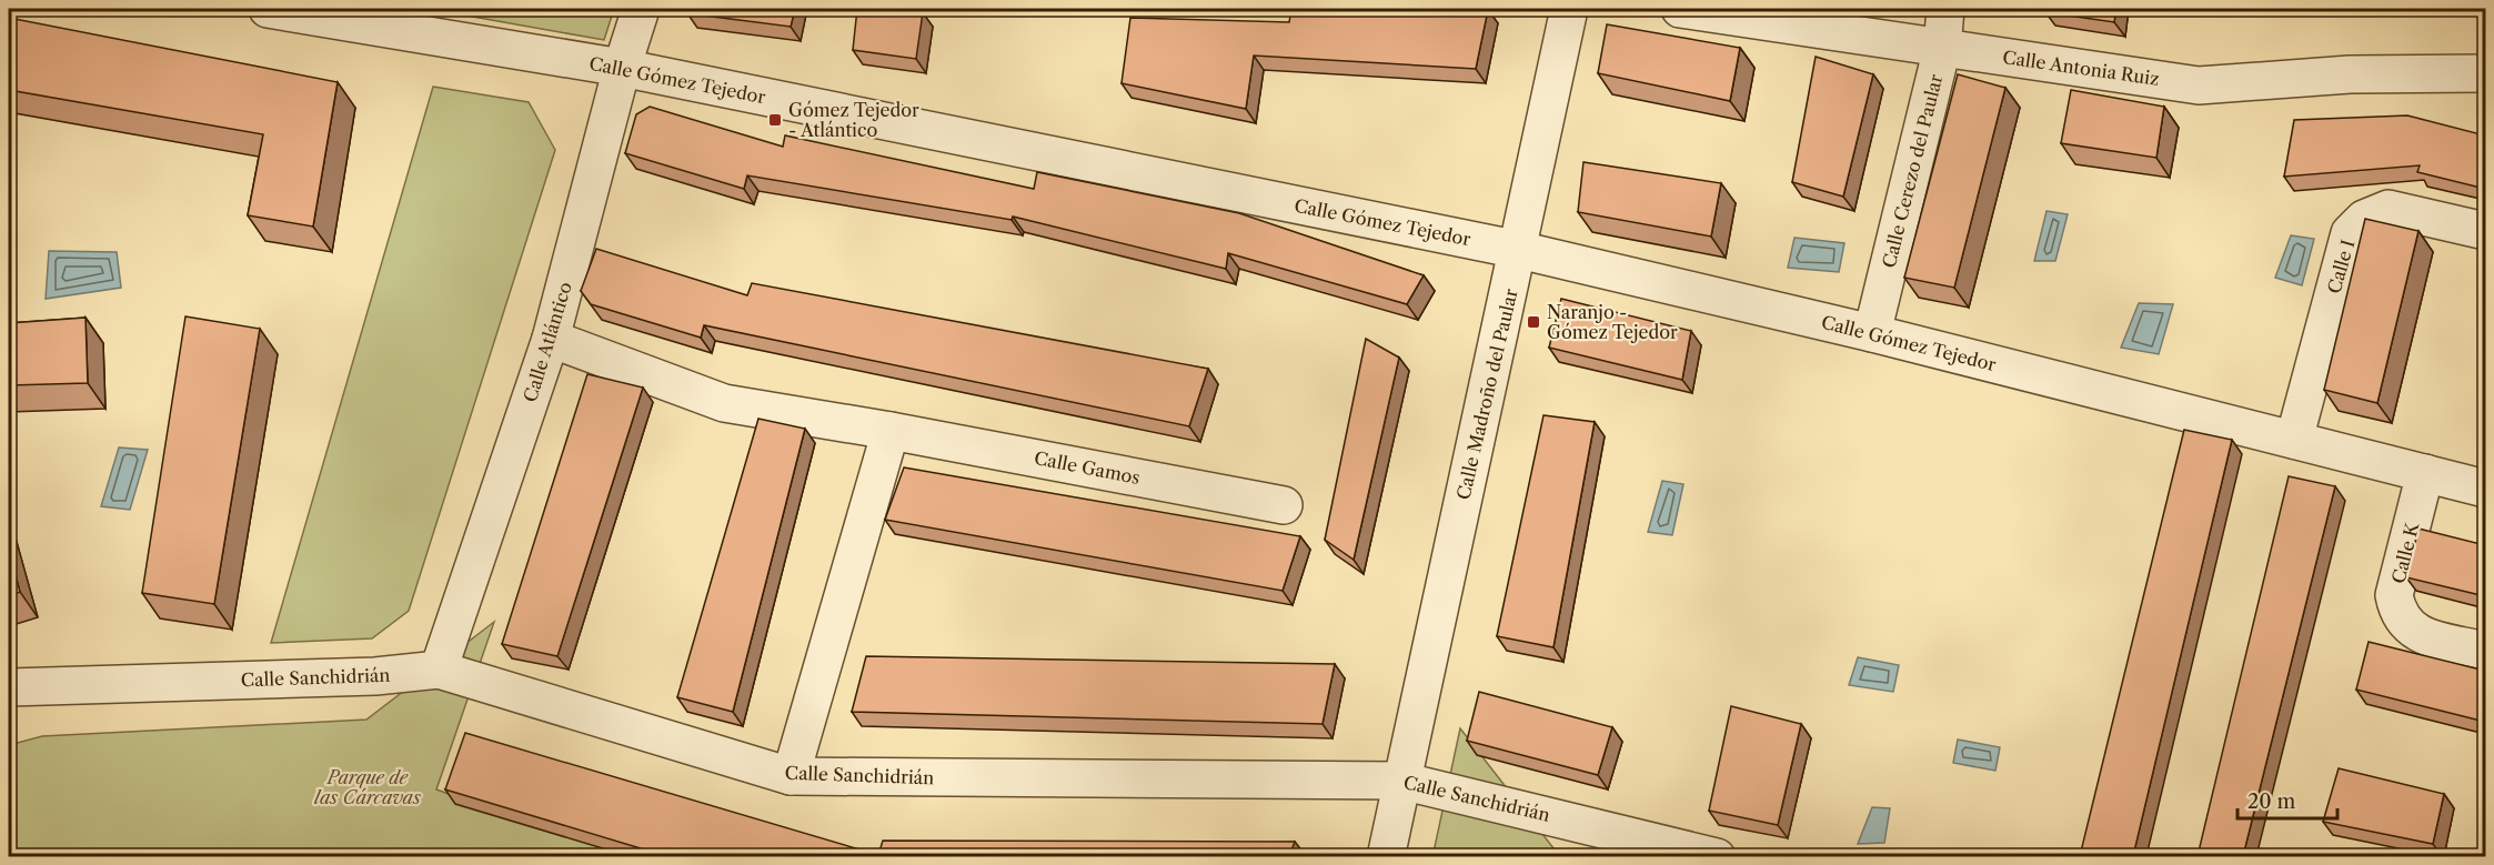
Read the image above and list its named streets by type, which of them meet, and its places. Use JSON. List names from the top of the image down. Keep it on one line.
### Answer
{"streets":{"street":["Calle Antonia Ruiz","Calle Gómez Tejedor","Calle Cerezo del Paular","Calle I","Calle Atlántico","Calle Madroño del Paular","Calle Gamos","Calle K","Calle Sanchidrián"]},"crossings":[["Calle Antonia Ruiz","Calle Cerezo del Paular"],["Calle Gómez Tejedor","Calle Cerezo del Paular"],["Calle Gómez Tejedor","Calle I"],["Calle Gómez Tejedor","Calle Atlántico"],["Calle Gómez Tejedor","Calle Madroño del Paular"],["Calle Gómez Tejedor","Calle K"],["Calle Atlántico","Calle Gamos"],["Calle Atlántico","Calle Sanchidrián"],["Calle Madroño del Paular","Calle Sanchidrián"]],"parks":["Parque de las Cárcavas"],"places":{"transit":["Gómez Tejedor - Atlántico","Naranjo - Gómez Tejedor"]},"scale_bar":"20 m"}
